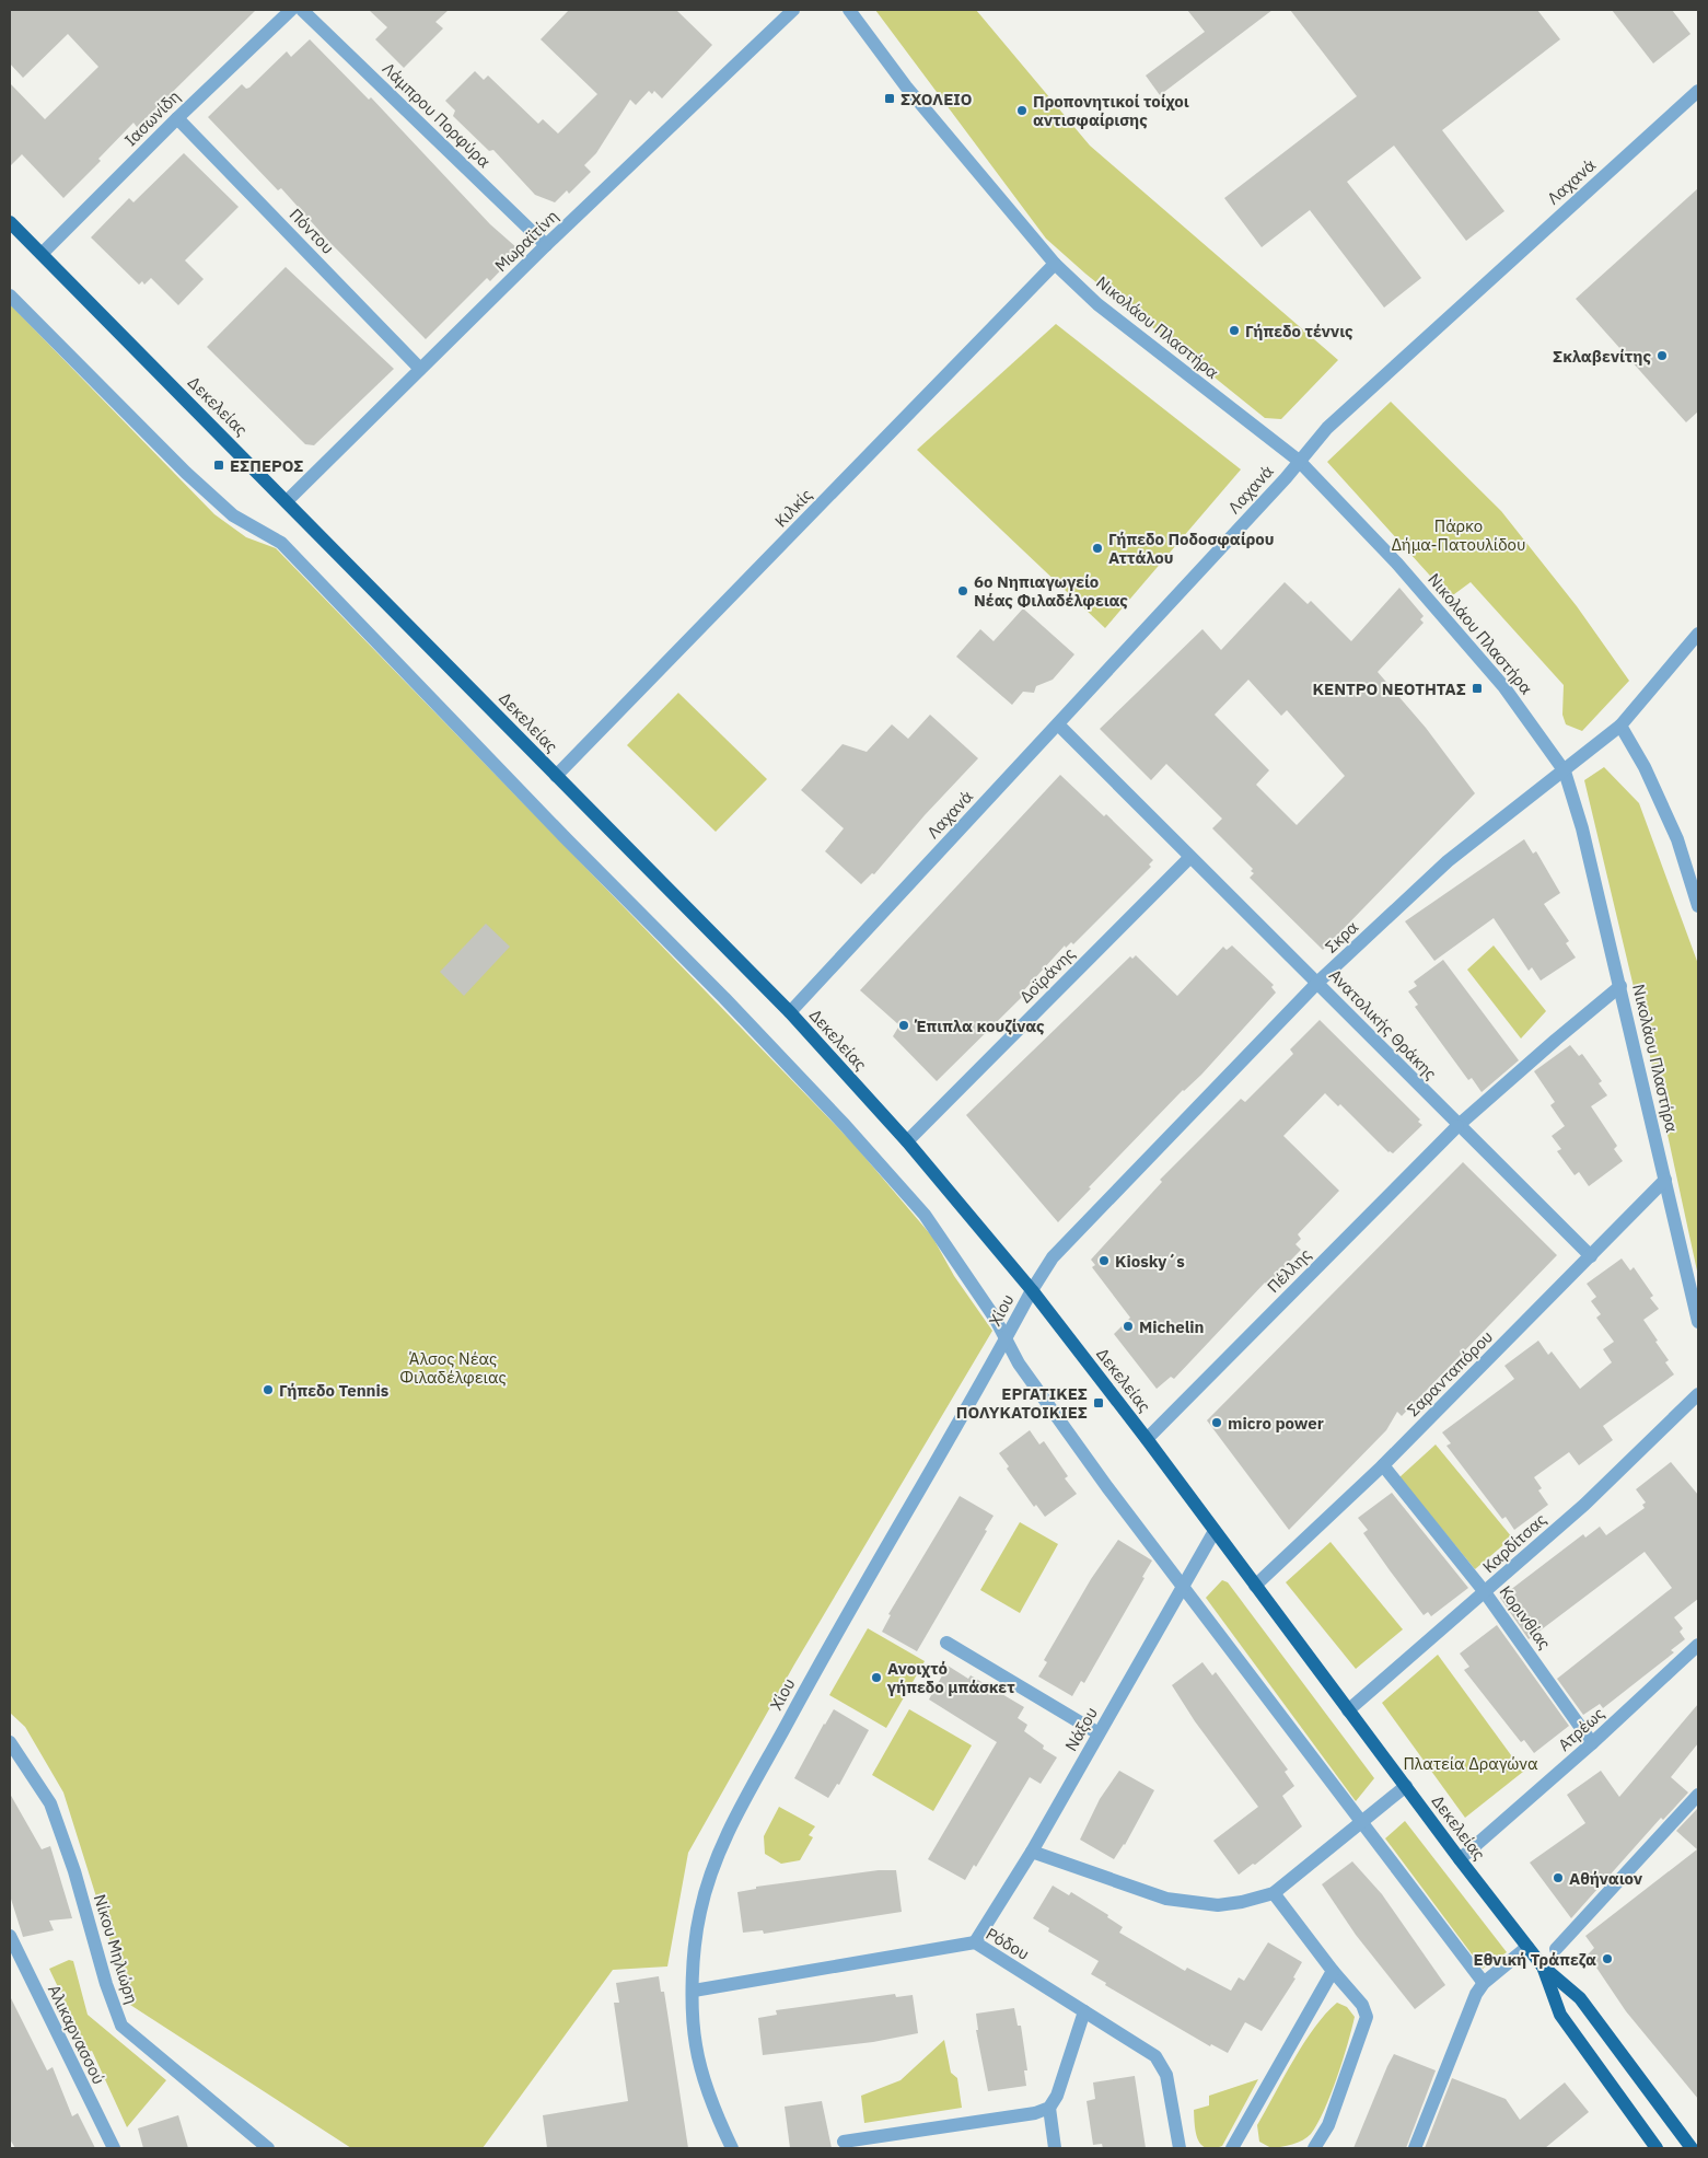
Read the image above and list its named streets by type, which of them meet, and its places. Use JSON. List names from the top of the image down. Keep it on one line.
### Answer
{"streets":{"main road":["Δεκελείας"],"street":["Λάμπρου Πορφύρα","Ιασωνίδη","Λαχανά","Πόντου","Μωραϊτίνη","Νικολάου Πλαστήρα","Κιλκίς","Σκρα","Δοϊράνης","Ανατολικής Θράκης","Πέλλης","Χίου","Σαρανταπόρου","Καρδίτσας","Κορινθίας","Νάξου","Ατρέως","Ρόδου","Νίκου Μηλιώρη","Αλικαρνασσού"]},"crossings":[["Λάμπρου Πορφύρα","Μωραϊτίνη"],["Ιασωνίδη","Πόντου"],["Ιασωνίδη","Δεκελείας"],["Λαχανά","Νικολάου Πλαστήρα"],["Λαχανά","Δεκελείας"],["Λαχανά","Ανατολικής Θράκης"],["Πόντου","Μωραϊτίνη"],["Μωραϊτίνη","Δεκελείας"],["Νικολάου Πλαστήρα","Κιλκίς"],["Νικολάου Πλαστήρα","Σκρα"],["Νικολάου Πλαστήρα","Πέλλης"],["Νικολάου Πλαστήρα","Σαρανταπόρου"],["Δεκελείας","Κιλκίς"],["Δεκελείας","Σκρα"],["Δεκελείας","Δοϊράνης"],["Δεκελείας","Πέλλης"],["Δεκελείας","Χίου"],["Δεκελείας","Σαρανταπόρου"],["Δεκελείας","Καρδίτσας"],["Δεκελείας","Νάξου"],["Δεκελείας","Ατρέως"],["Σκρα","Ανατολικής Θράκης"],["Σκρα","Χίου"],["Δοϊράνης","Ανατολικής Θράκης"],["Ανατολικής Θράκης","Πέλλης"],["Ανατολικής Θράκης","Σαρανταπόρου"],["Χίου","Ρόδου"],["Σαρανταπόρου","Κορινθίας"],["Καρδίτσας","Κορινθίας"],["Κορινθίας","Ατρέως"],["Νάξου","Ρόδου"]],"parks":["Πάρκο Δήμα-Πατουλίδου","Άλσος Νέας Φιλαδέλφειας","Πλατεία Δραγώνα"],"places":{"transit":["ΣΧΟΛΕΙΟ","ΕΣΠΕΡΟΣ","ΚΕΝΤΡΟ ΝΕΟΤΗΤΑΣ","ΕΡΓΑΤΙΚΕΣ ΠΟΛΥΚΑΤΟΙΚΙΕΣ"],"other":["Προπονητικοί τοίχοι αντισφαίρισης","Γήπεδο τέννις","Σκλαβενίτης","Γήπεδο Ποδοσφαίρου Αττάλου","6ο Νηπιαγωγείο Νέας Φιλαδέλφειας","Έπιπλα κουζίνας","Kiosky´s","Michelin","Γήπεδο Tennis","micro power","Ανοιχτό γήπεδο μπάσκετ","Αθήναιον","Εθνική Τράπεζα"]}}
